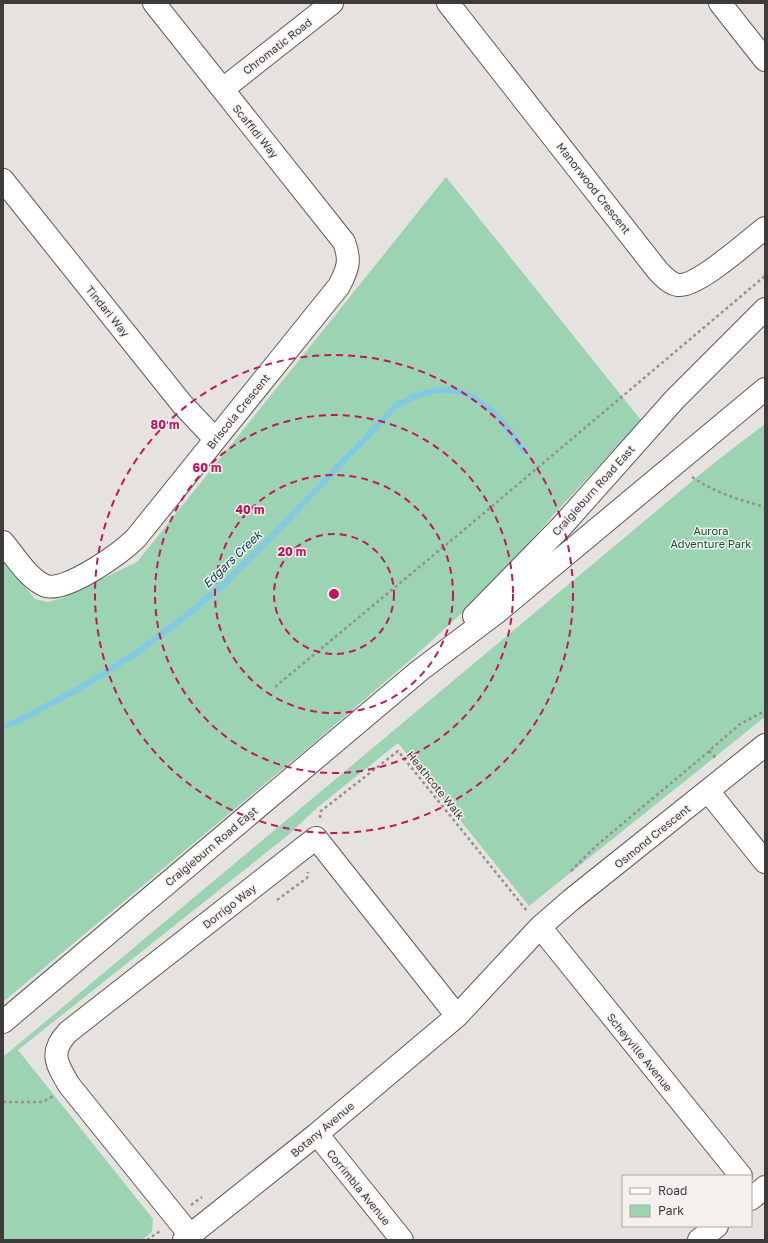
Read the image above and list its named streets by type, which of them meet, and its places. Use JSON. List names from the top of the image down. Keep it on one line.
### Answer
{"streets":{"street":["Chromatic Road","Scaffidi Way","Manorwood Crescent","Tindari Way","Briscola Crescent","Craigieburn Road East","Osmond Crescent","Dorrigo Way","Scheyville Avenue","Botany Avenue","Corrimbla Avenue"],"path":["Heathcote Walk"]},"crossings":[["Chromatic Road","Scaffidi Way"],["Scaffidi Way","Briscola Crescent"],["Tindari Way","Briscola Crescent"],["Heathcote Walk","Osmond Crescent"],["Heathcote Walk","Dorrigo Way"],["Heathcote Walk","Scheyville Avenue"],["Osmond Crescent","Scheyville Avenue"],["Dorrigo Way","Botany Avenue"],["Botany Avenue","Corrimbla Avenue"]],"water":["Edgars Creek"],"parks":["Aurora Adventure Park"],"legend":["Road","Park"],"rings":["80 m","60 m","40 m","20 m"]}
